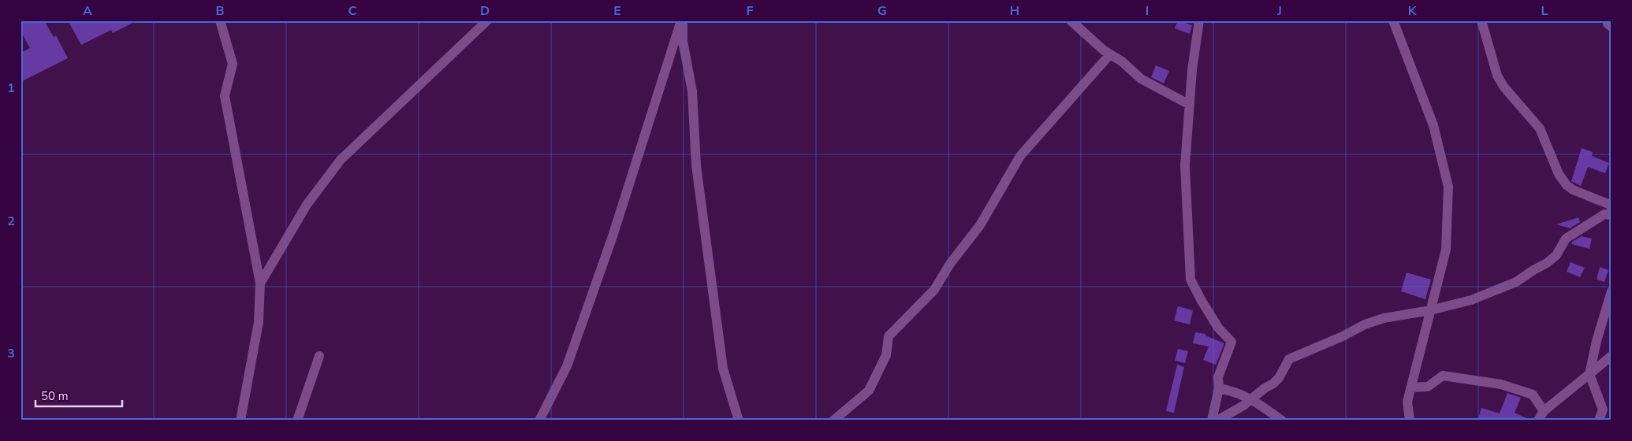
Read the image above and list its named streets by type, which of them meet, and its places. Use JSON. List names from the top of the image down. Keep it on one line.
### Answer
{"scale_bar":"50 m","grid":{"columns":["A","B","C","D","E","F","G","H","I","J","K","L"],"rows":["1","2","3"]}}
